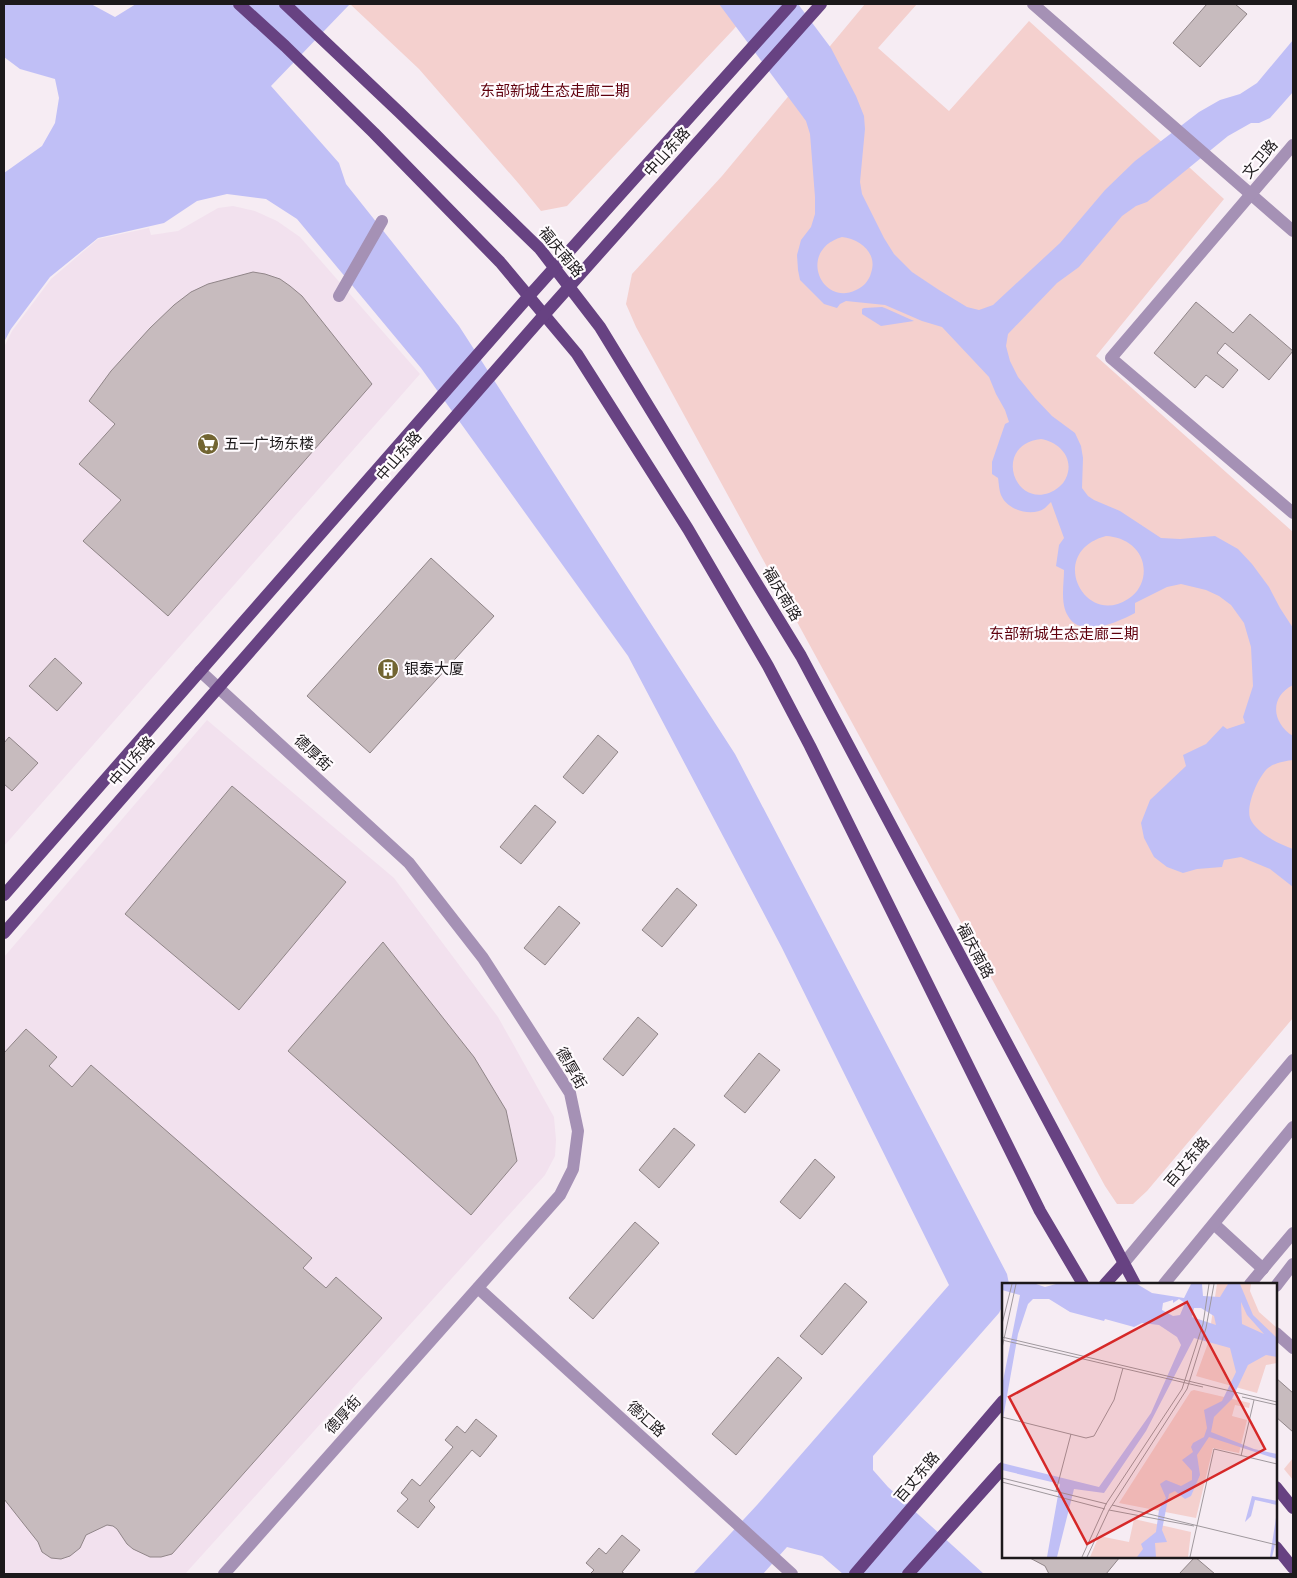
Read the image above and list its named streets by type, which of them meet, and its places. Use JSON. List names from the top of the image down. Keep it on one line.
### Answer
{"streets":{"main road":["中山东路","福庆南路","百丈东路"],"street":["文卫路","德厚街","德汇路"]},"crossings":[["中山东路","福庆南路"],["中山东路","德厚街"],["福庆南路","百丈东路"],["德厚街","德汇路"]],"parks":["东部新城生态走廊二期","东部新城生态走廊三期"],"places":{"supermarket":["五一广场东楼"],"building":["银泰大厦"]}}
